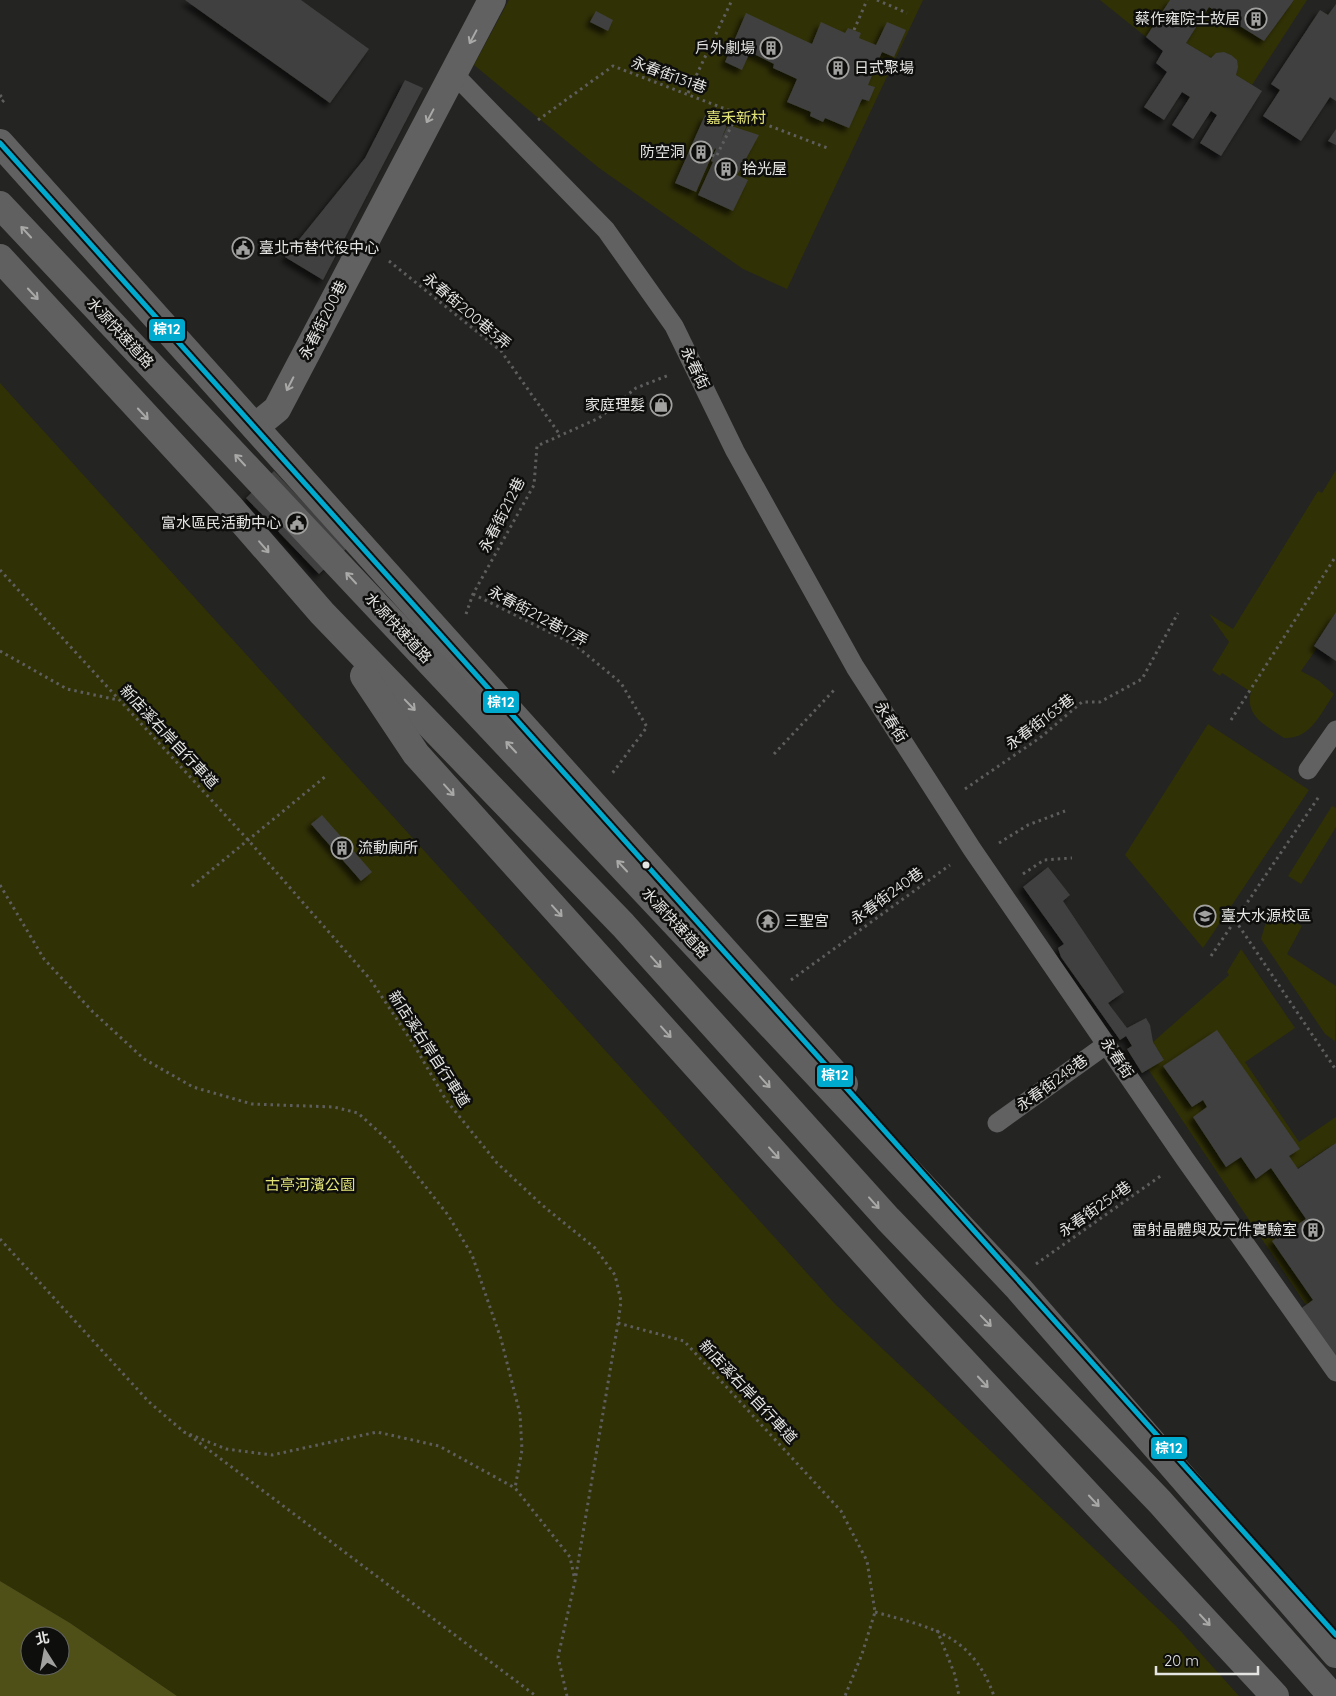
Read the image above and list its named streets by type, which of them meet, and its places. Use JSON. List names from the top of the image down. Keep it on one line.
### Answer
{"streets":{"highway":["水源快速道路"],"street":["永春街200巷"],"lane":["永春街","永春街248巷"],"path":["永春街131巷","永春街200巷3弄","永春街212巷","永春街212巷17弄","永春街163巷","新店溪右岸自行車道","永春街240巷","永春街254巷"]},"crossings":[["永春街131巷","永春街"],["永春街200巷3弄","永春街200巷"],["永春街200巷3弄","永春街212巷"],["永春街200巷","永春街"],["永春街","永春街212巷"],["永春街","永春街163巷"],["永春街","永春街240巷"],["永春街","永春街248巷"],["永春街","永春街254巷"],["永春街212巷","永春街212巷17弄"]],"one_way":["永春街200巷"],"parks":["嘉禾新村","古亭河濱公園"],"places":{"building":["蔡作雍院士故居","戶外劇場","日式聚場","防空洞","拾光屋","流動廁所","雷射晶體與及元件實驗室"],"public building":["臺北市替代役中心","富水區民活動中心"],"shop":["家庭理髮"],"school or university":["臺大水源校區"],"temple":["三聖宮"]},"lines":["transit line 棕12"],"scale_bar":"20 m","north":"top"}
